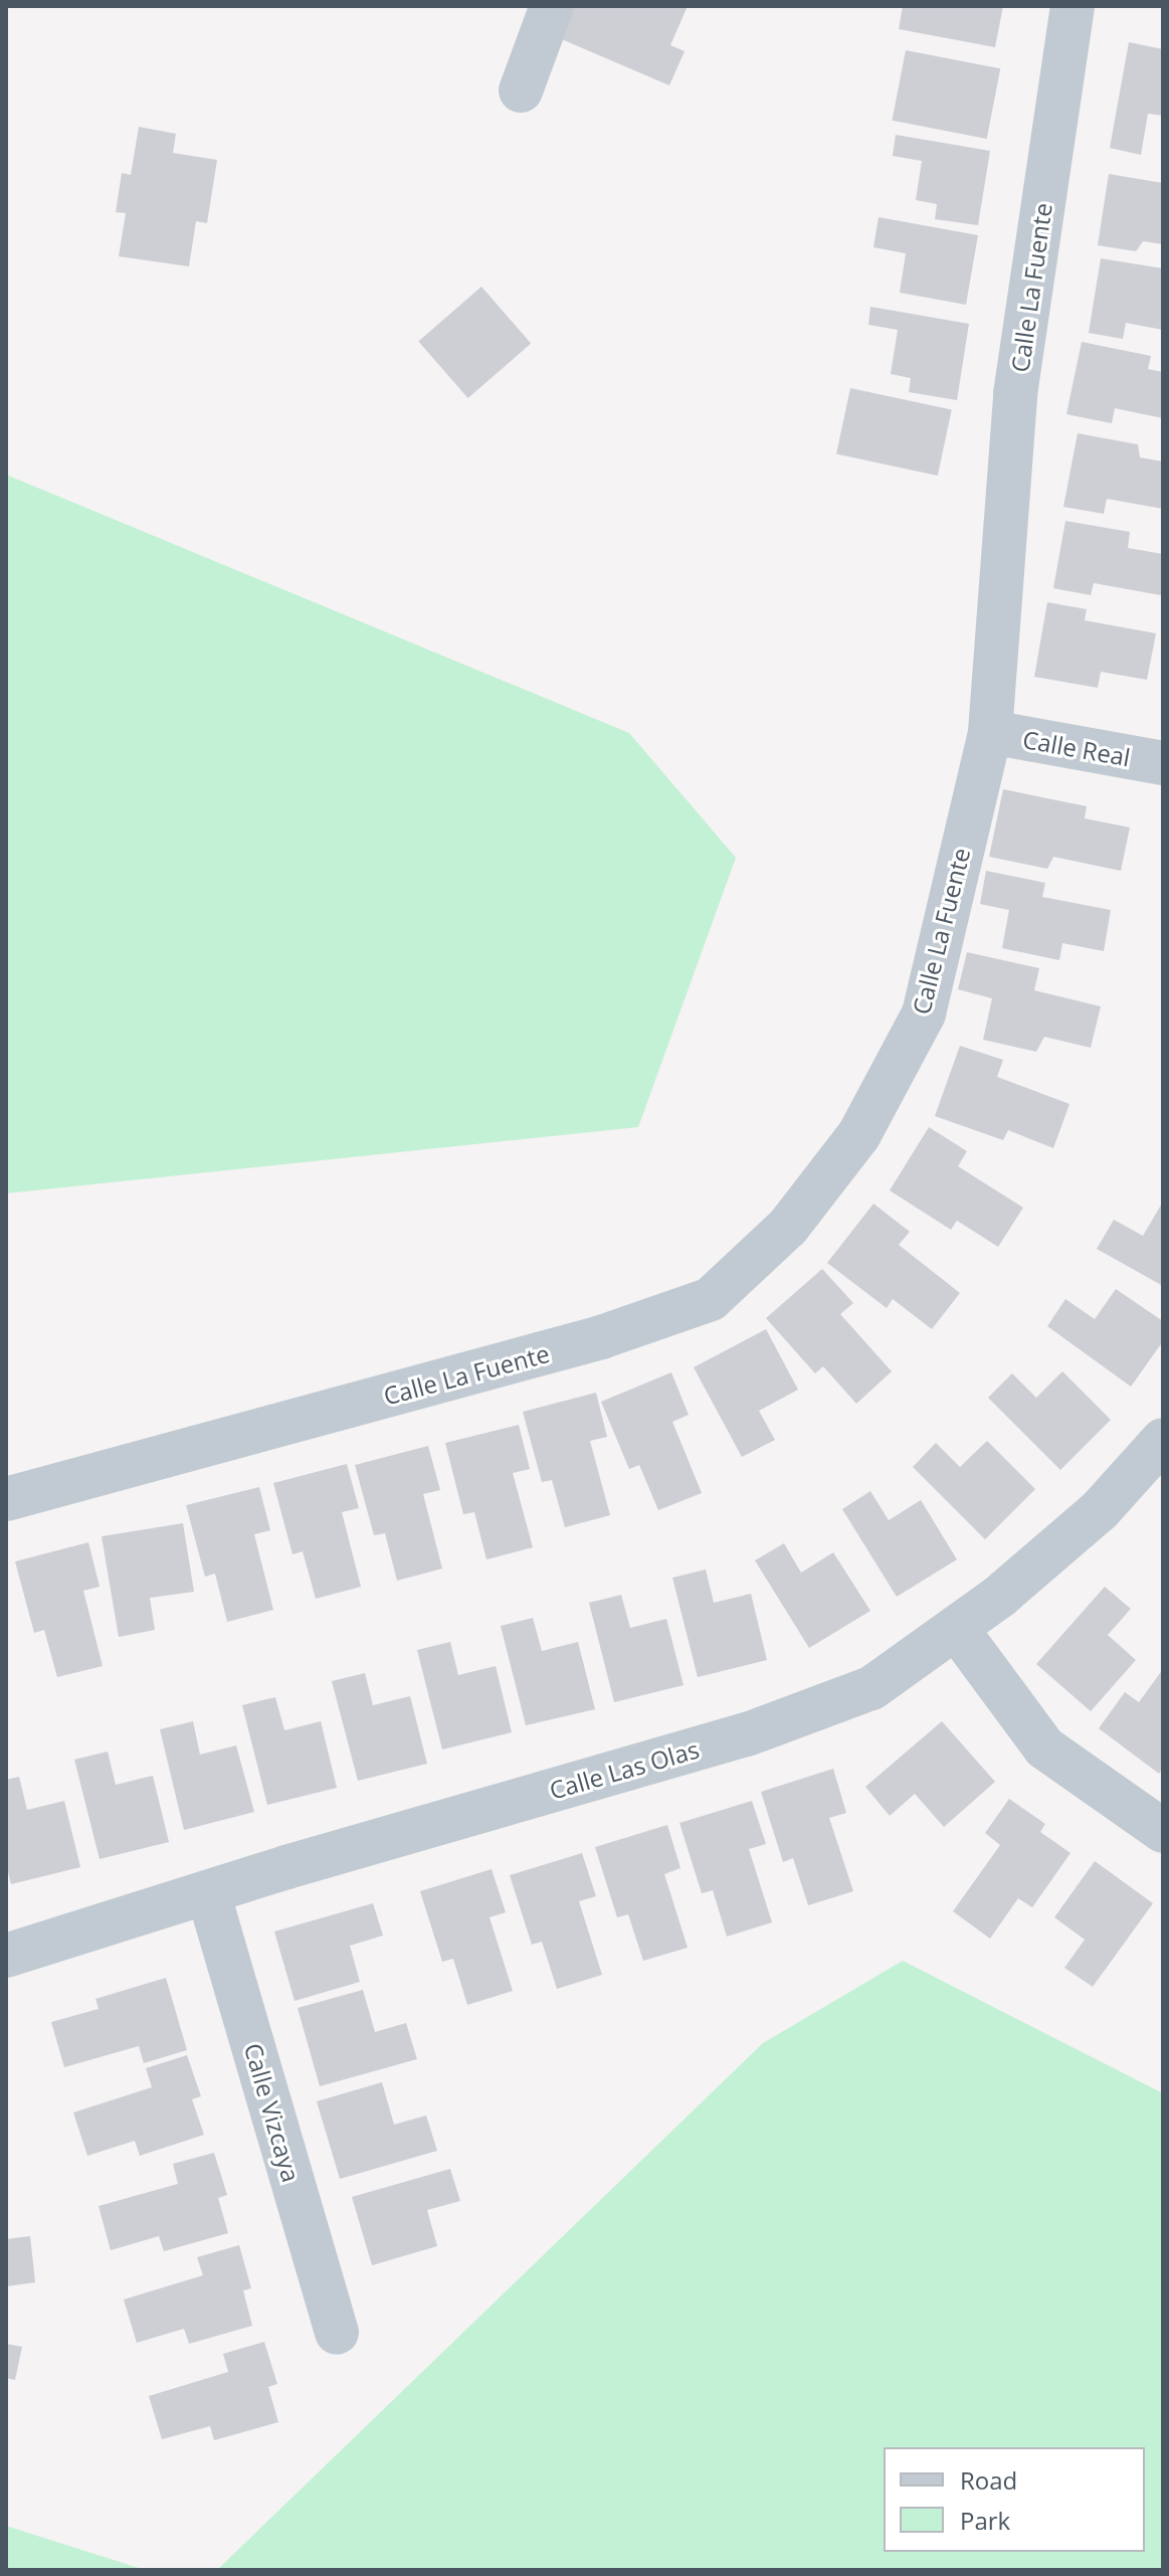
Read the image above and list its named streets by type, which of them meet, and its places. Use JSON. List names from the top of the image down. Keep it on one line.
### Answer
{"streets":{"street":["Calle La Fuente","Calle Real","Calle Las Olas","Calle Vizcaya"]},"crossings":[["Calle La Fuente","Calle Real"],["Calle Las Olas","Calle Vizcaya"]],"legend":["Road","Park"]}
